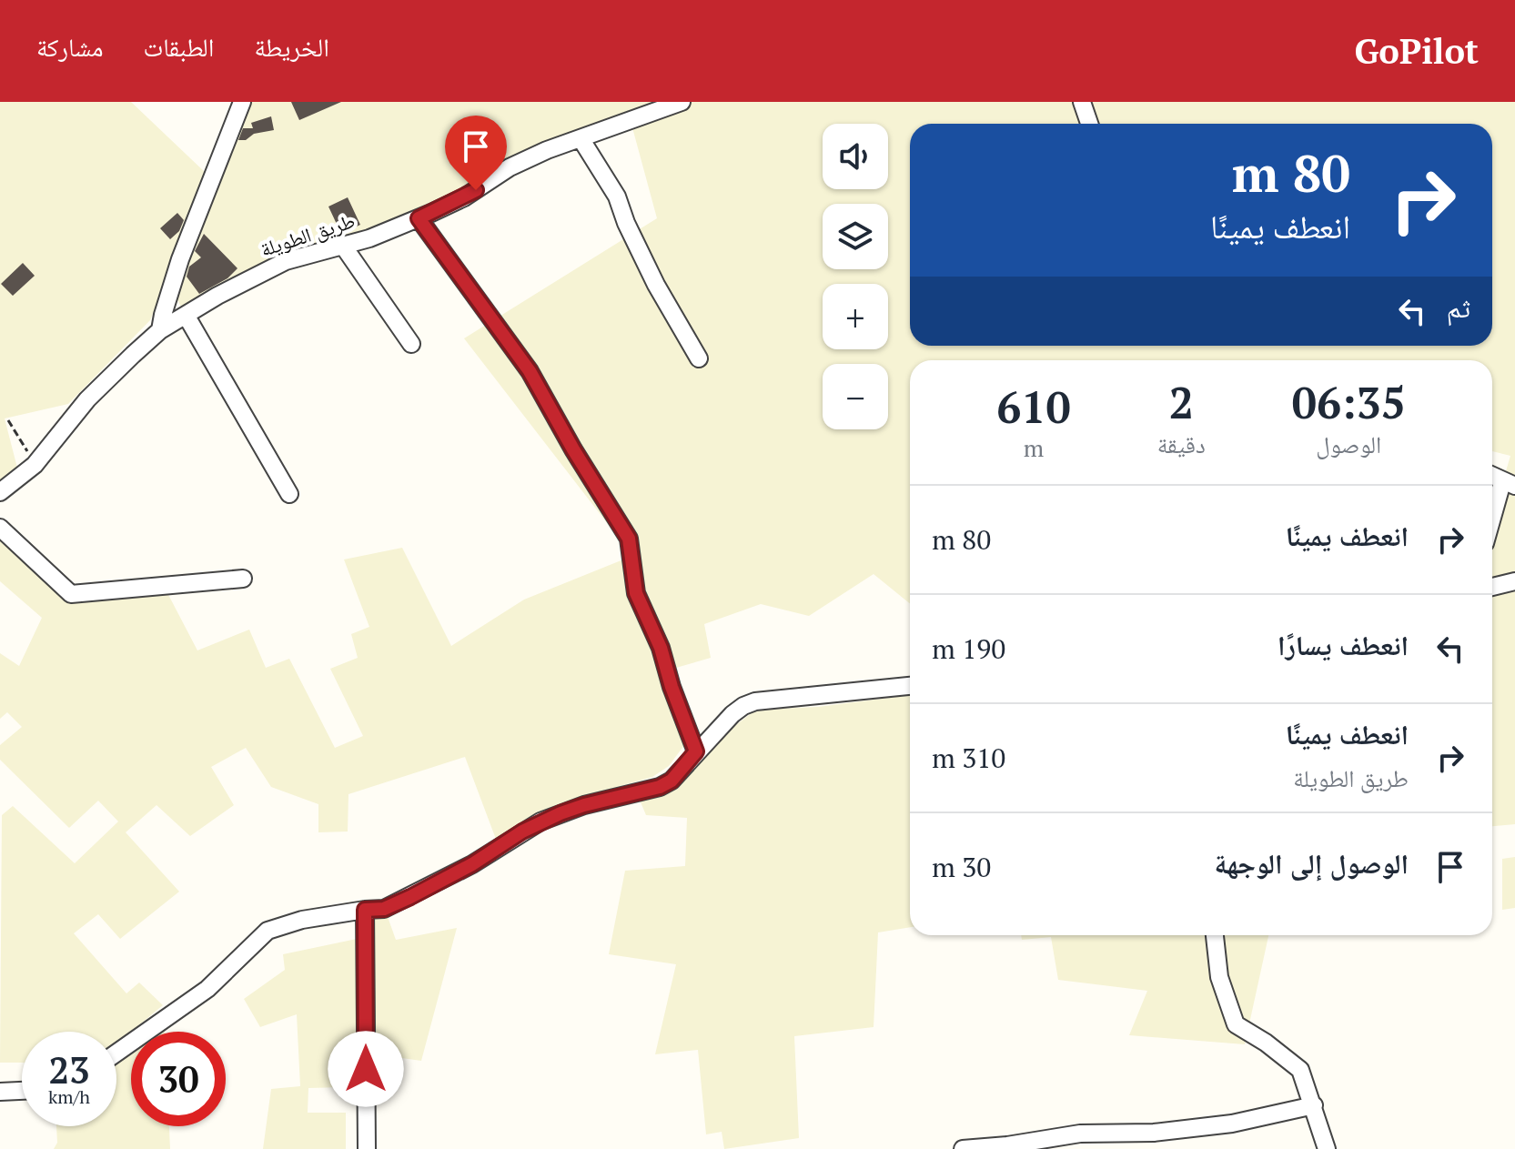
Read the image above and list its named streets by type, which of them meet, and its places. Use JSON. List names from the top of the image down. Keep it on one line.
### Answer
{"streets":{"street":["طريق الطويلة"]},"page":{"header":"GoPilot","nav":["الخريطة","الطبقات","مشاركة"],"map_buttons":["+","−"],"turn":["80 m","انعطف يمينًا"],"then":"ثم","eta":["06:35","الوصول","2","دقيقة","610","m"],"list":[{"name":"انعطف يمينًا","value":"80 m"},{"name":"انعطف يسارًا","value":"190 m"},{"name":"انعطف يمينًا","note":"طريق الطويلة","value":"310 m"},{"name":"الوصول إلى الوجهة","value":"30 m"}],"speed":"23 km/h","limit":"30"}}
